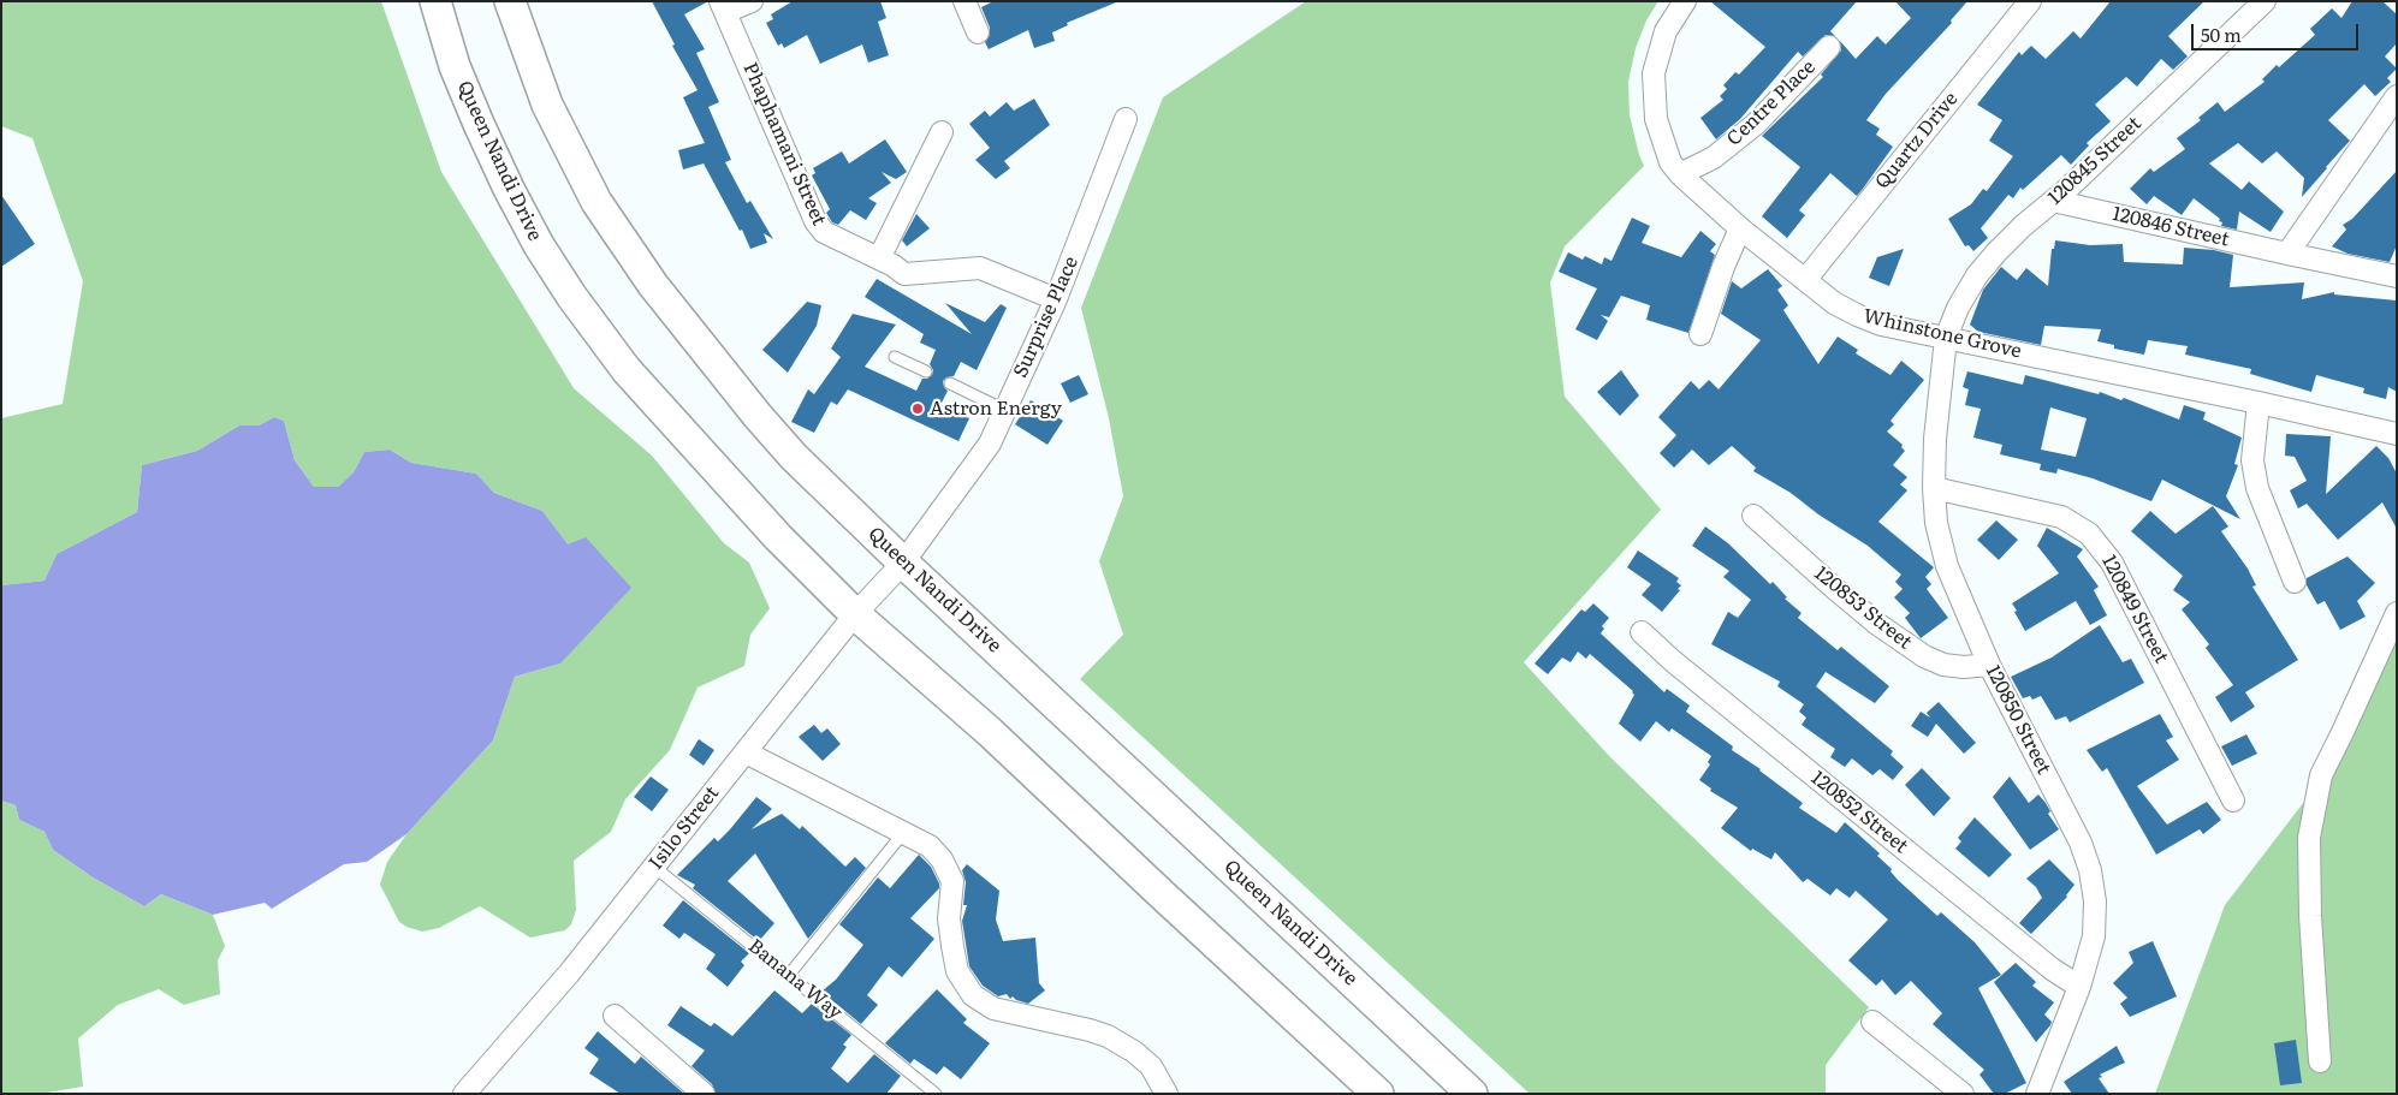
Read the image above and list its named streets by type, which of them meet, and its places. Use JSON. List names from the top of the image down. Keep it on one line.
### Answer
{"streets":{"main road":["Queen Nandi Drive"],"street":["Centre Place","Quartz Drive","Phaphamani Street","120845 Street","120846 Street","Surprise Place","Whinstone Grove","120853 Street","120849 Street","120850 Street","120852 Street","Isilo Street"],"lane":["Banana Way"]},"crossings":[["Centre Place","Whinstone Grove"],["Quartz Drive","Whinstone Grove"],["Phaphamani Street","Surprise Place"],["Queen Nandi Drive","Surprise Place"],["Queen Nandi Drive","Isilo Street"],["120845 Street","120846 Street"],["120845 Street","Whinstone Grove"],["120845 Street","120850 Street"],["Surprise Place","Isilo Street"],["Whinstone Grove","120850 Street"],["120853 Street","120850 Street"],["120849 Street","120850 Street"],["120850 Street","120852 Street"],["Isilo Street","Banana Way"]],"places":["Astron Energy"],"scale_bar":"50 m"}
